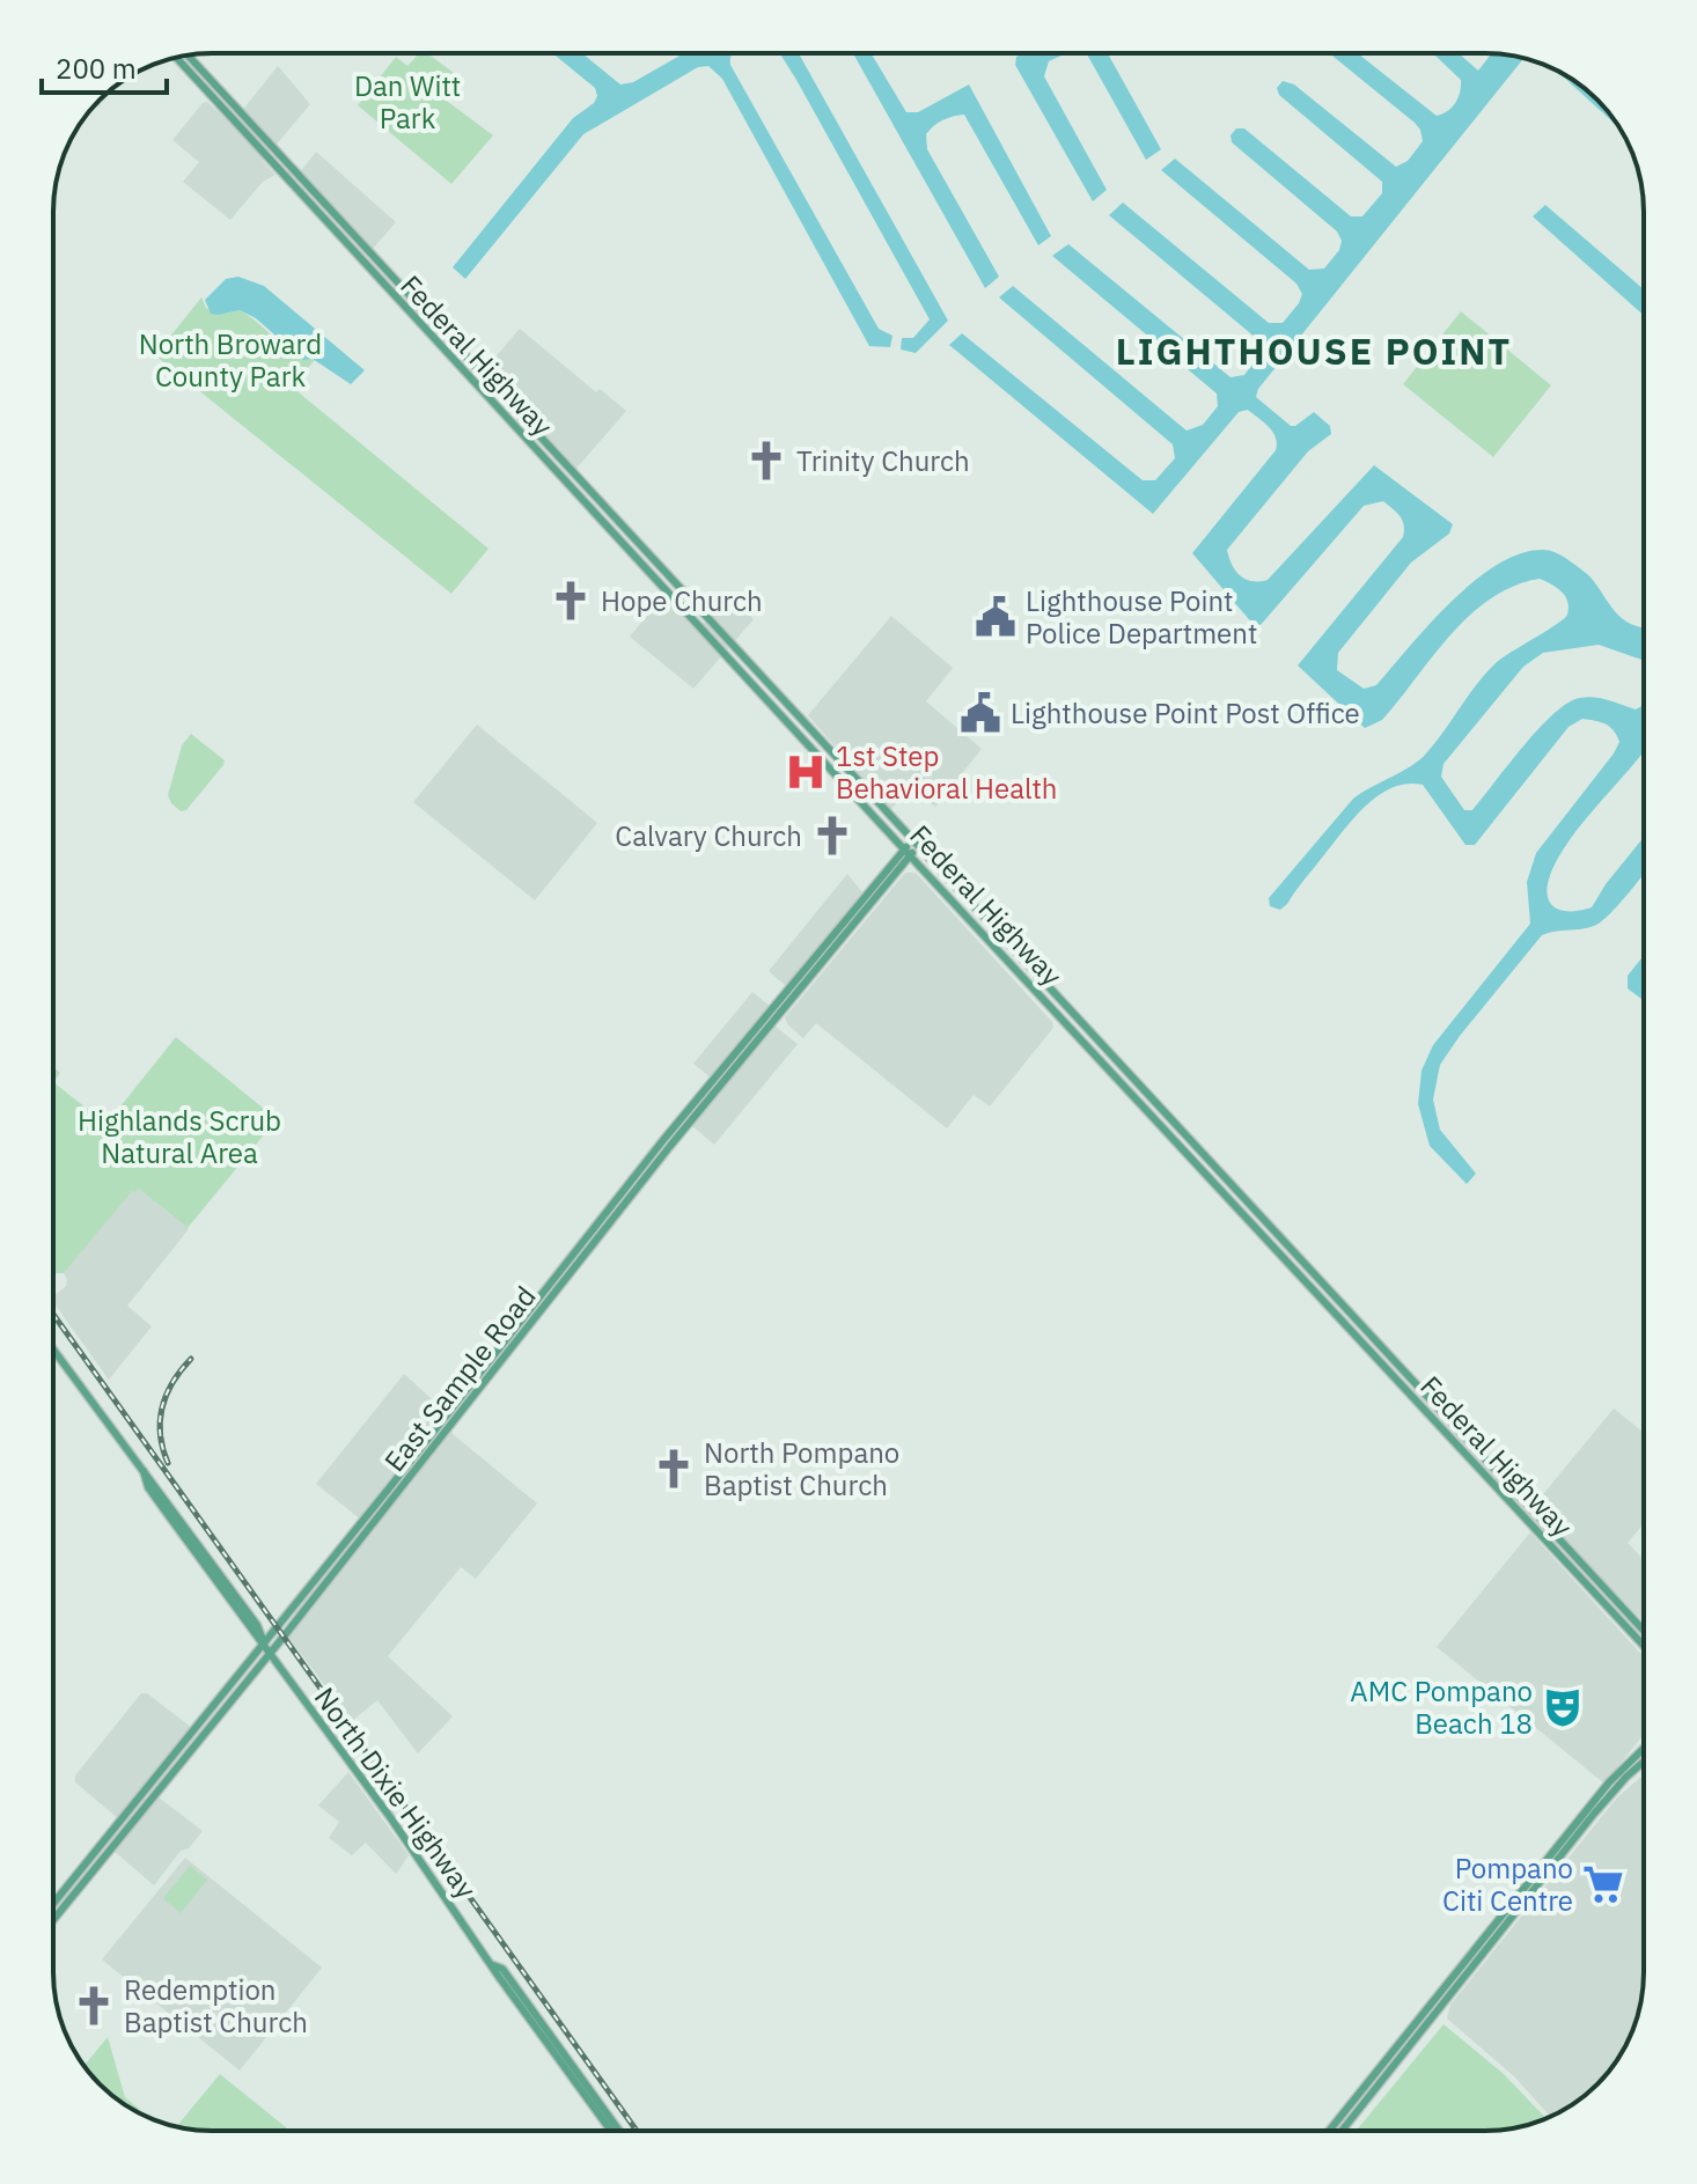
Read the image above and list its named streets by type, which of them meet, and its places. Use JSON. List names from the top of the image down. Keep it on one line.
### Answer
{"streets":{"main road":["Federal Highway","East Sample Road","North Dixie Highway"]},"crossings":[["Federal Highway","East Sample Road"],["East Sample Road","North Dixie Highway"]],"districts":["LIGHTHOUSE POINT"],"parks":["Dan Witt Park","North Broward County Park","Highlands Scrub Natural Area"],"places":{"church":["Trinity Church","Hope Church","Calvary Church","North Pompano Baptist Church","Redemption Baptist Church"],"public building":["Lighthouse Point Police Department","Lighthouse Point Post Office"],"hospital":["1st Step Behavioral Health"],"theatre":["AMC Pompano Beach 18"],"supermarket":["Pompano Citi Centre"]},"scale_bar":"200 m"}
